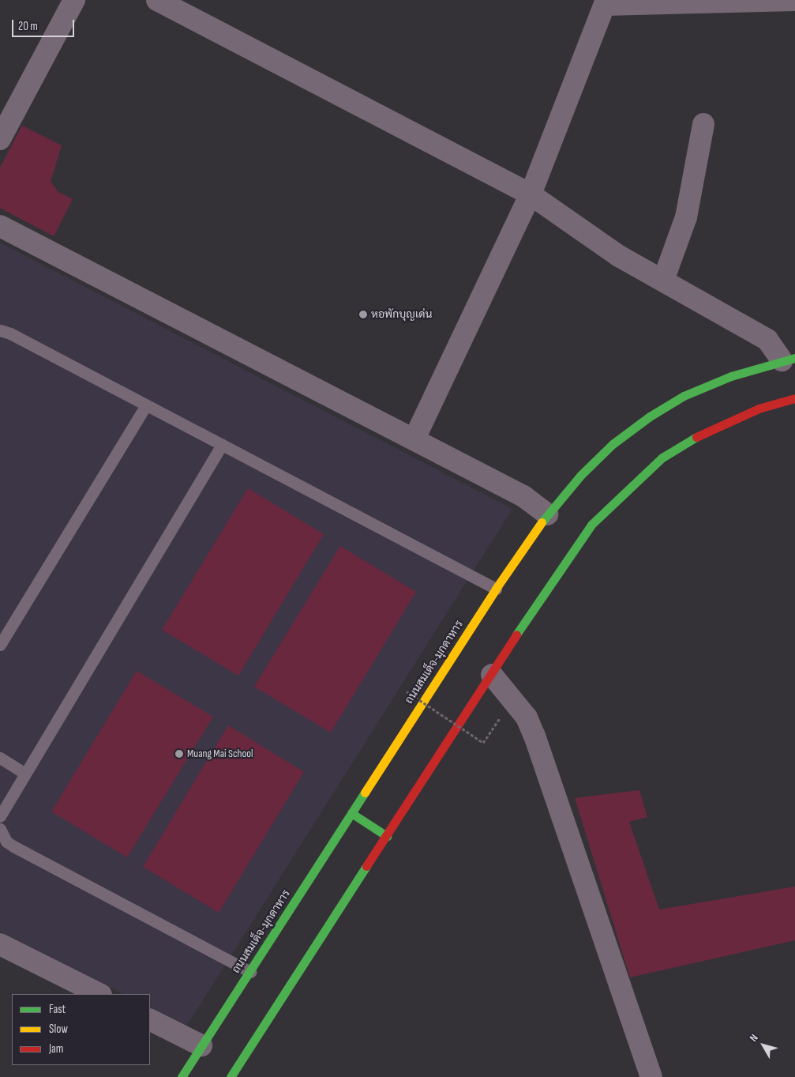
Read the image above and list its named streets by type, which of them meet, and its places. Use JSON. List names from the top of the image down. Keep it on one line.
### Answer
{"streets":{"main road":["ถนนสมเด็จ-มุกดาหาร"]},"places":["หอพักบุญเด่น","Muang Mai School"],"legend":["Fast","Slow","Jam"],"scale_bar":"20 m","north":"top left"}
